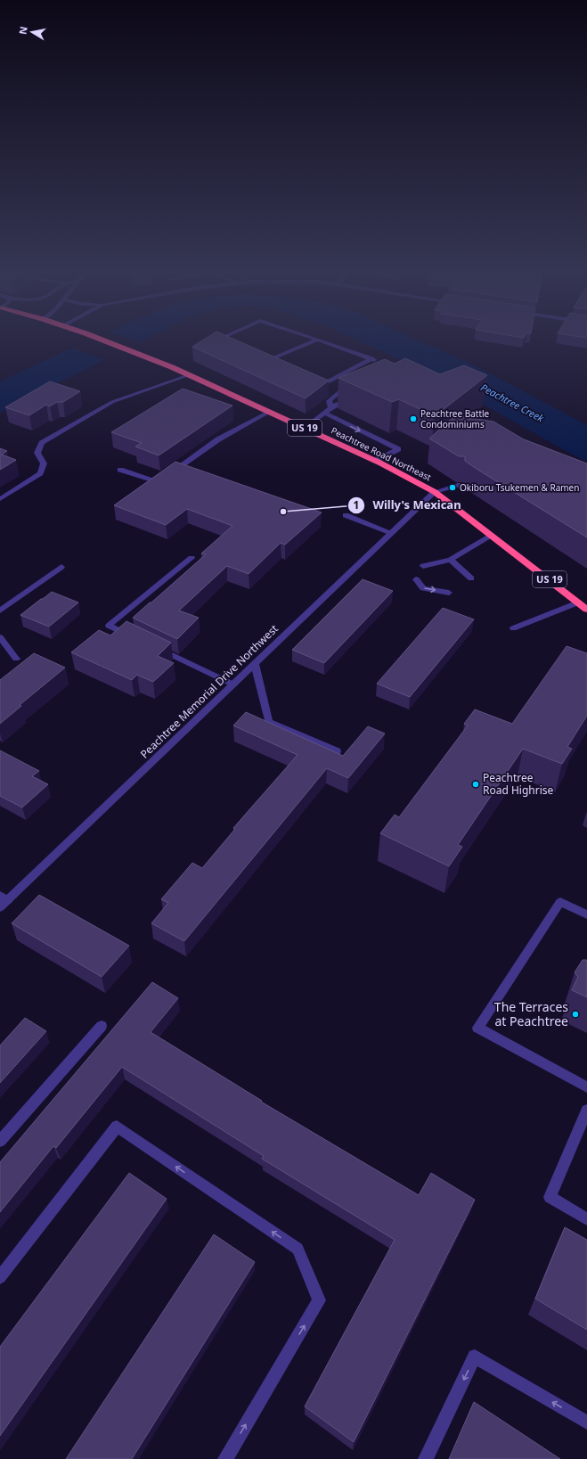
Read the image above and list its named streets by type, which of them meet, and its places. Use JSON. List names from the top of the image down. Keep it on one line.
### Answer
{"streets":{"highway":["US 19","Peachtree Road Northeast"],"street":["Peachtree Memorial Drive Northwest"]},"crossings":[["Peachtree Road Northeast","Peachtree Memorial Drive Northwest"]],"water":["Peachtree Creek"],"places":["Peachtree Battle Condominiums","Okiboru Tsukemen & Ramen","Willy's Mexican","Peachtree Road Highrise","The Terraces at Peachtree"],"north":"left"}
